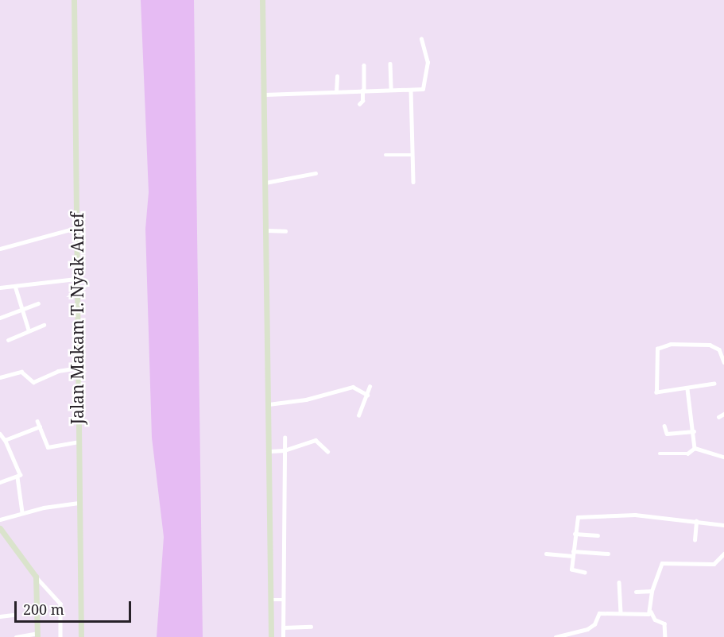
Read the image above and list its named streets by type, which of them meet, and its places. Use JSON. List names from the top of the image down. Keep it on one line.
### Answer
{"streets":{"street":["Jalan Makam T. Nyak Arief"]},"scale_bar":"200 m"}
